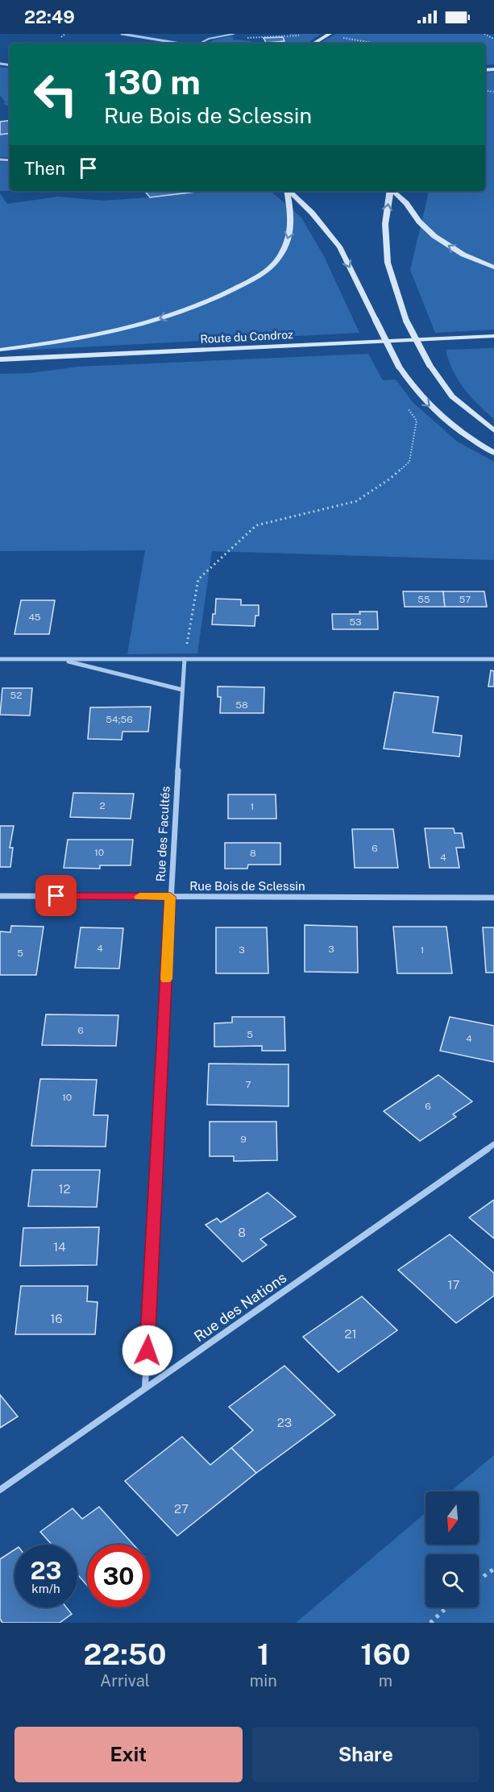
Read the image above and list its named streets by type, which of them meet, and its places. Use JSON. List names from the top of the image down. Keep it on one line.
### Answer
{"streets":{"main road":["Route du Condroz"],"street":["Rue des Facultés","Rue Bois de Sclessin","Rue des Nations"]},"crossings":[["Rue des Facultés","Rue Bois de Sclessin"],["Rue des Facultés","Rue des Nations"]],"house_numbers":["55","57","45","53","52","58","54;56","2","1","6","10","8","4","4","3","3","1","5","6","5","4","7","10","6","9","12","8","14","17","16","21","23","27"],"north":"bottom","page":{"status":"22:49","turn":["130 m","Rue Bois de Sclessin"],"then":"Then","speed":"23 km/h","limit":"30","eta":["22:50","Arrival","1","min","160","m"],"buttons":["Exit","Share"]}}
